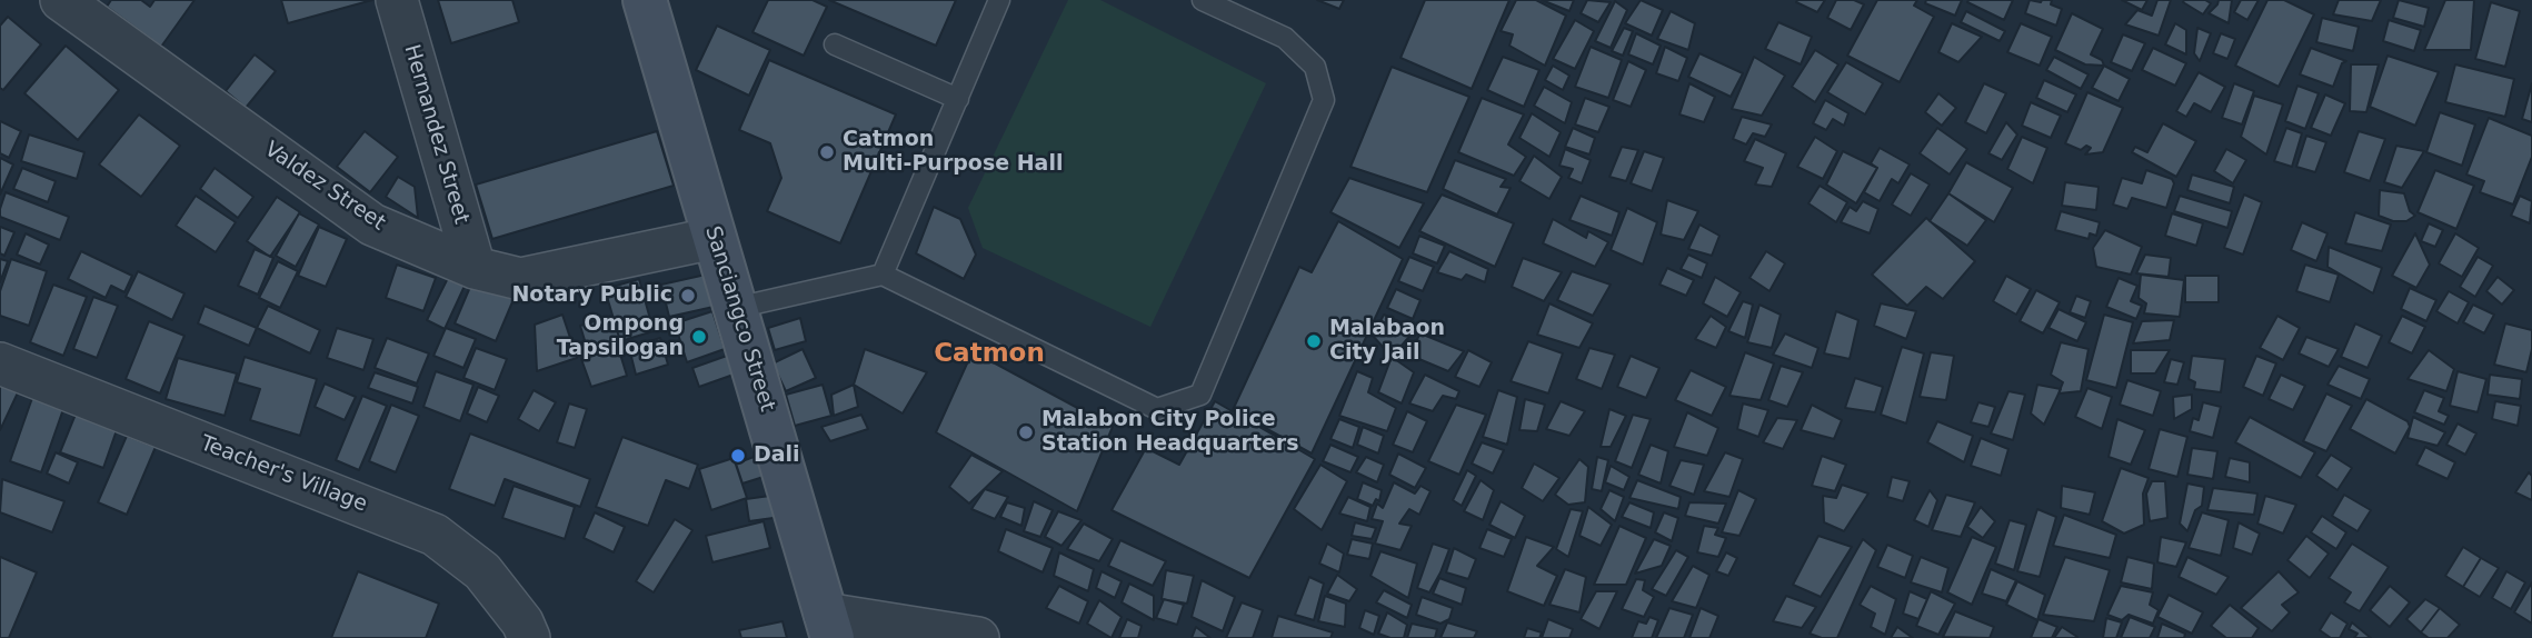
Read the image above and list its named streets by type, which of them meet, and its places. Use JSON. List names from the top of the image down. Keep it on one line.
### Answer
{"streets":{"main road":["Sanciangco Street"],"street":["Hernandez Street","Valdez Street","Teacher's Village"]},"crossings":[["Hernandez Street","Valdez Street"],["Valdez Street","Sanciangco Street"]],"districts":["Catmon"],"places":["Catmon Multi-Purpose Hall","Notary Public","Ompong Tapsilogan","Malabaon City Jail","Malabon City Police Station Headquarters","Dali"]}
